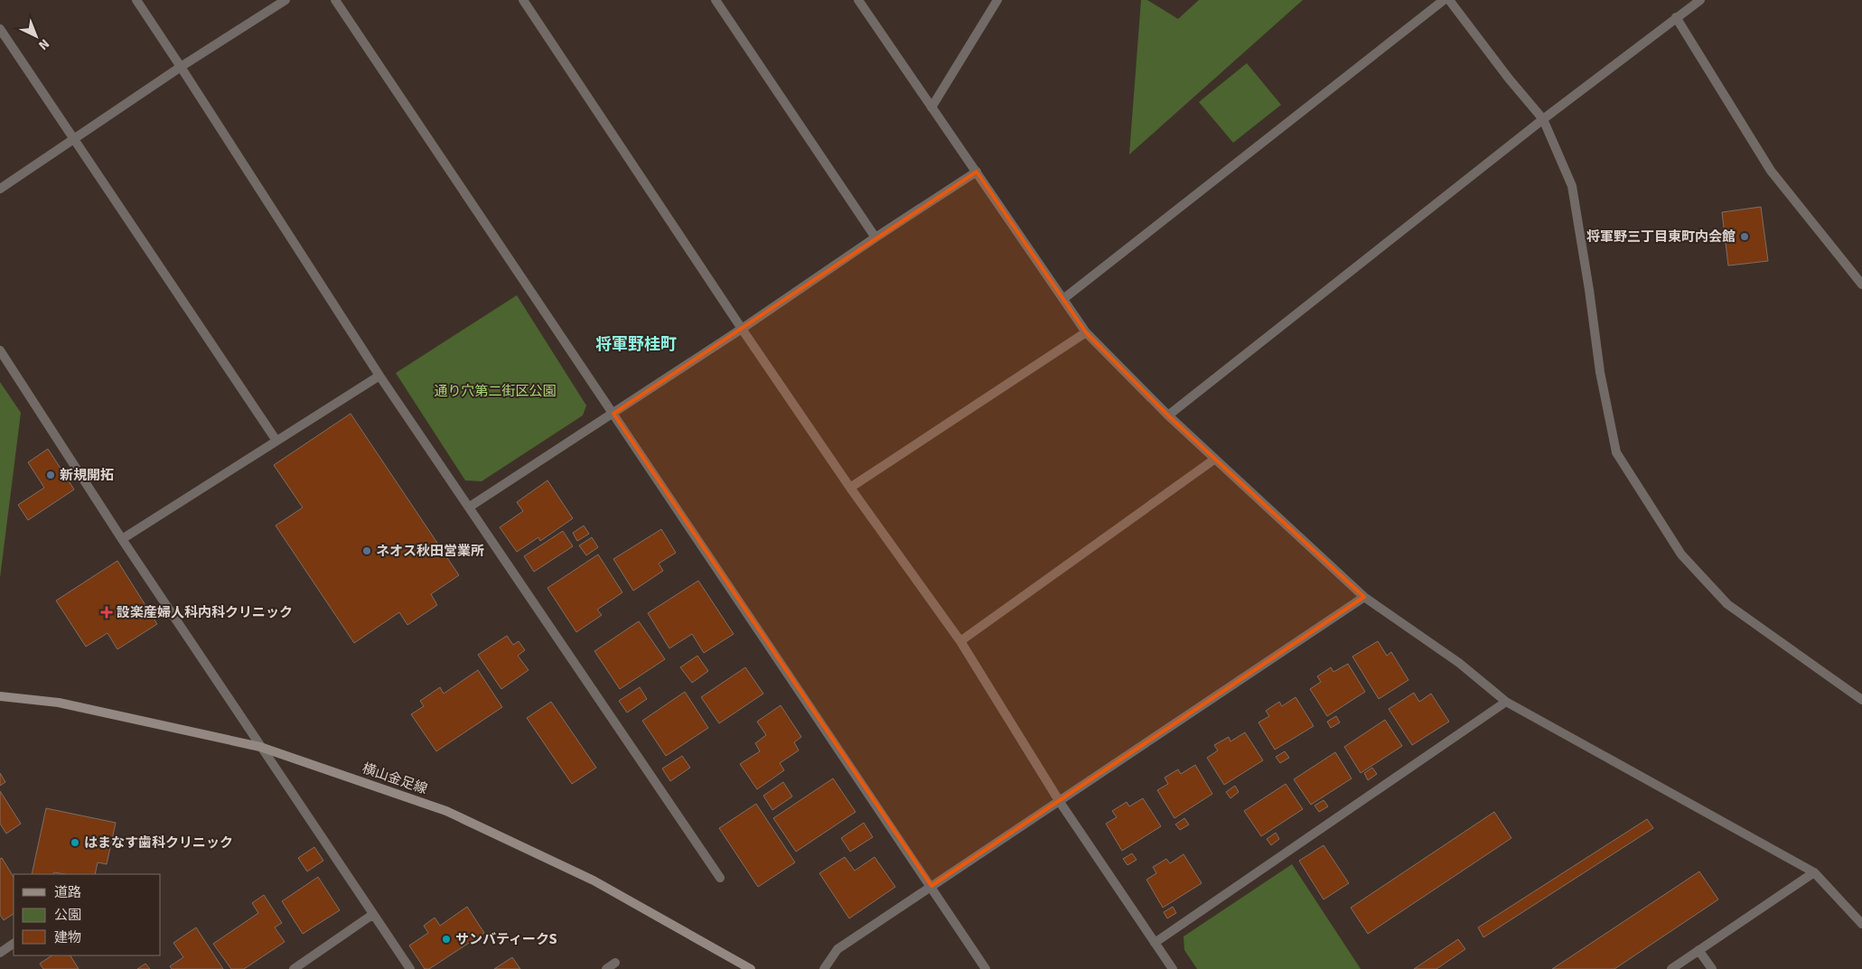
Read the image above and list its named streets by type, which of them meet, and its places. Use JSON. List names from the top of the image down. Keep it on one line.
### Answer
{"streets":{"street":["横山金足線"]},"districts":["将軍野桂町"],"parks":["通り穴第二街区公園"],"places":{"other":["将軍野三丁目東町内会館","新規開拓","ネオス秋田営業所","はまなす歯科クリニック","サンバティークS"],"health":["設楽産婦人科内科クリニック"]},"legend":["道路","公園","建物"],"north":"bottom right"}
